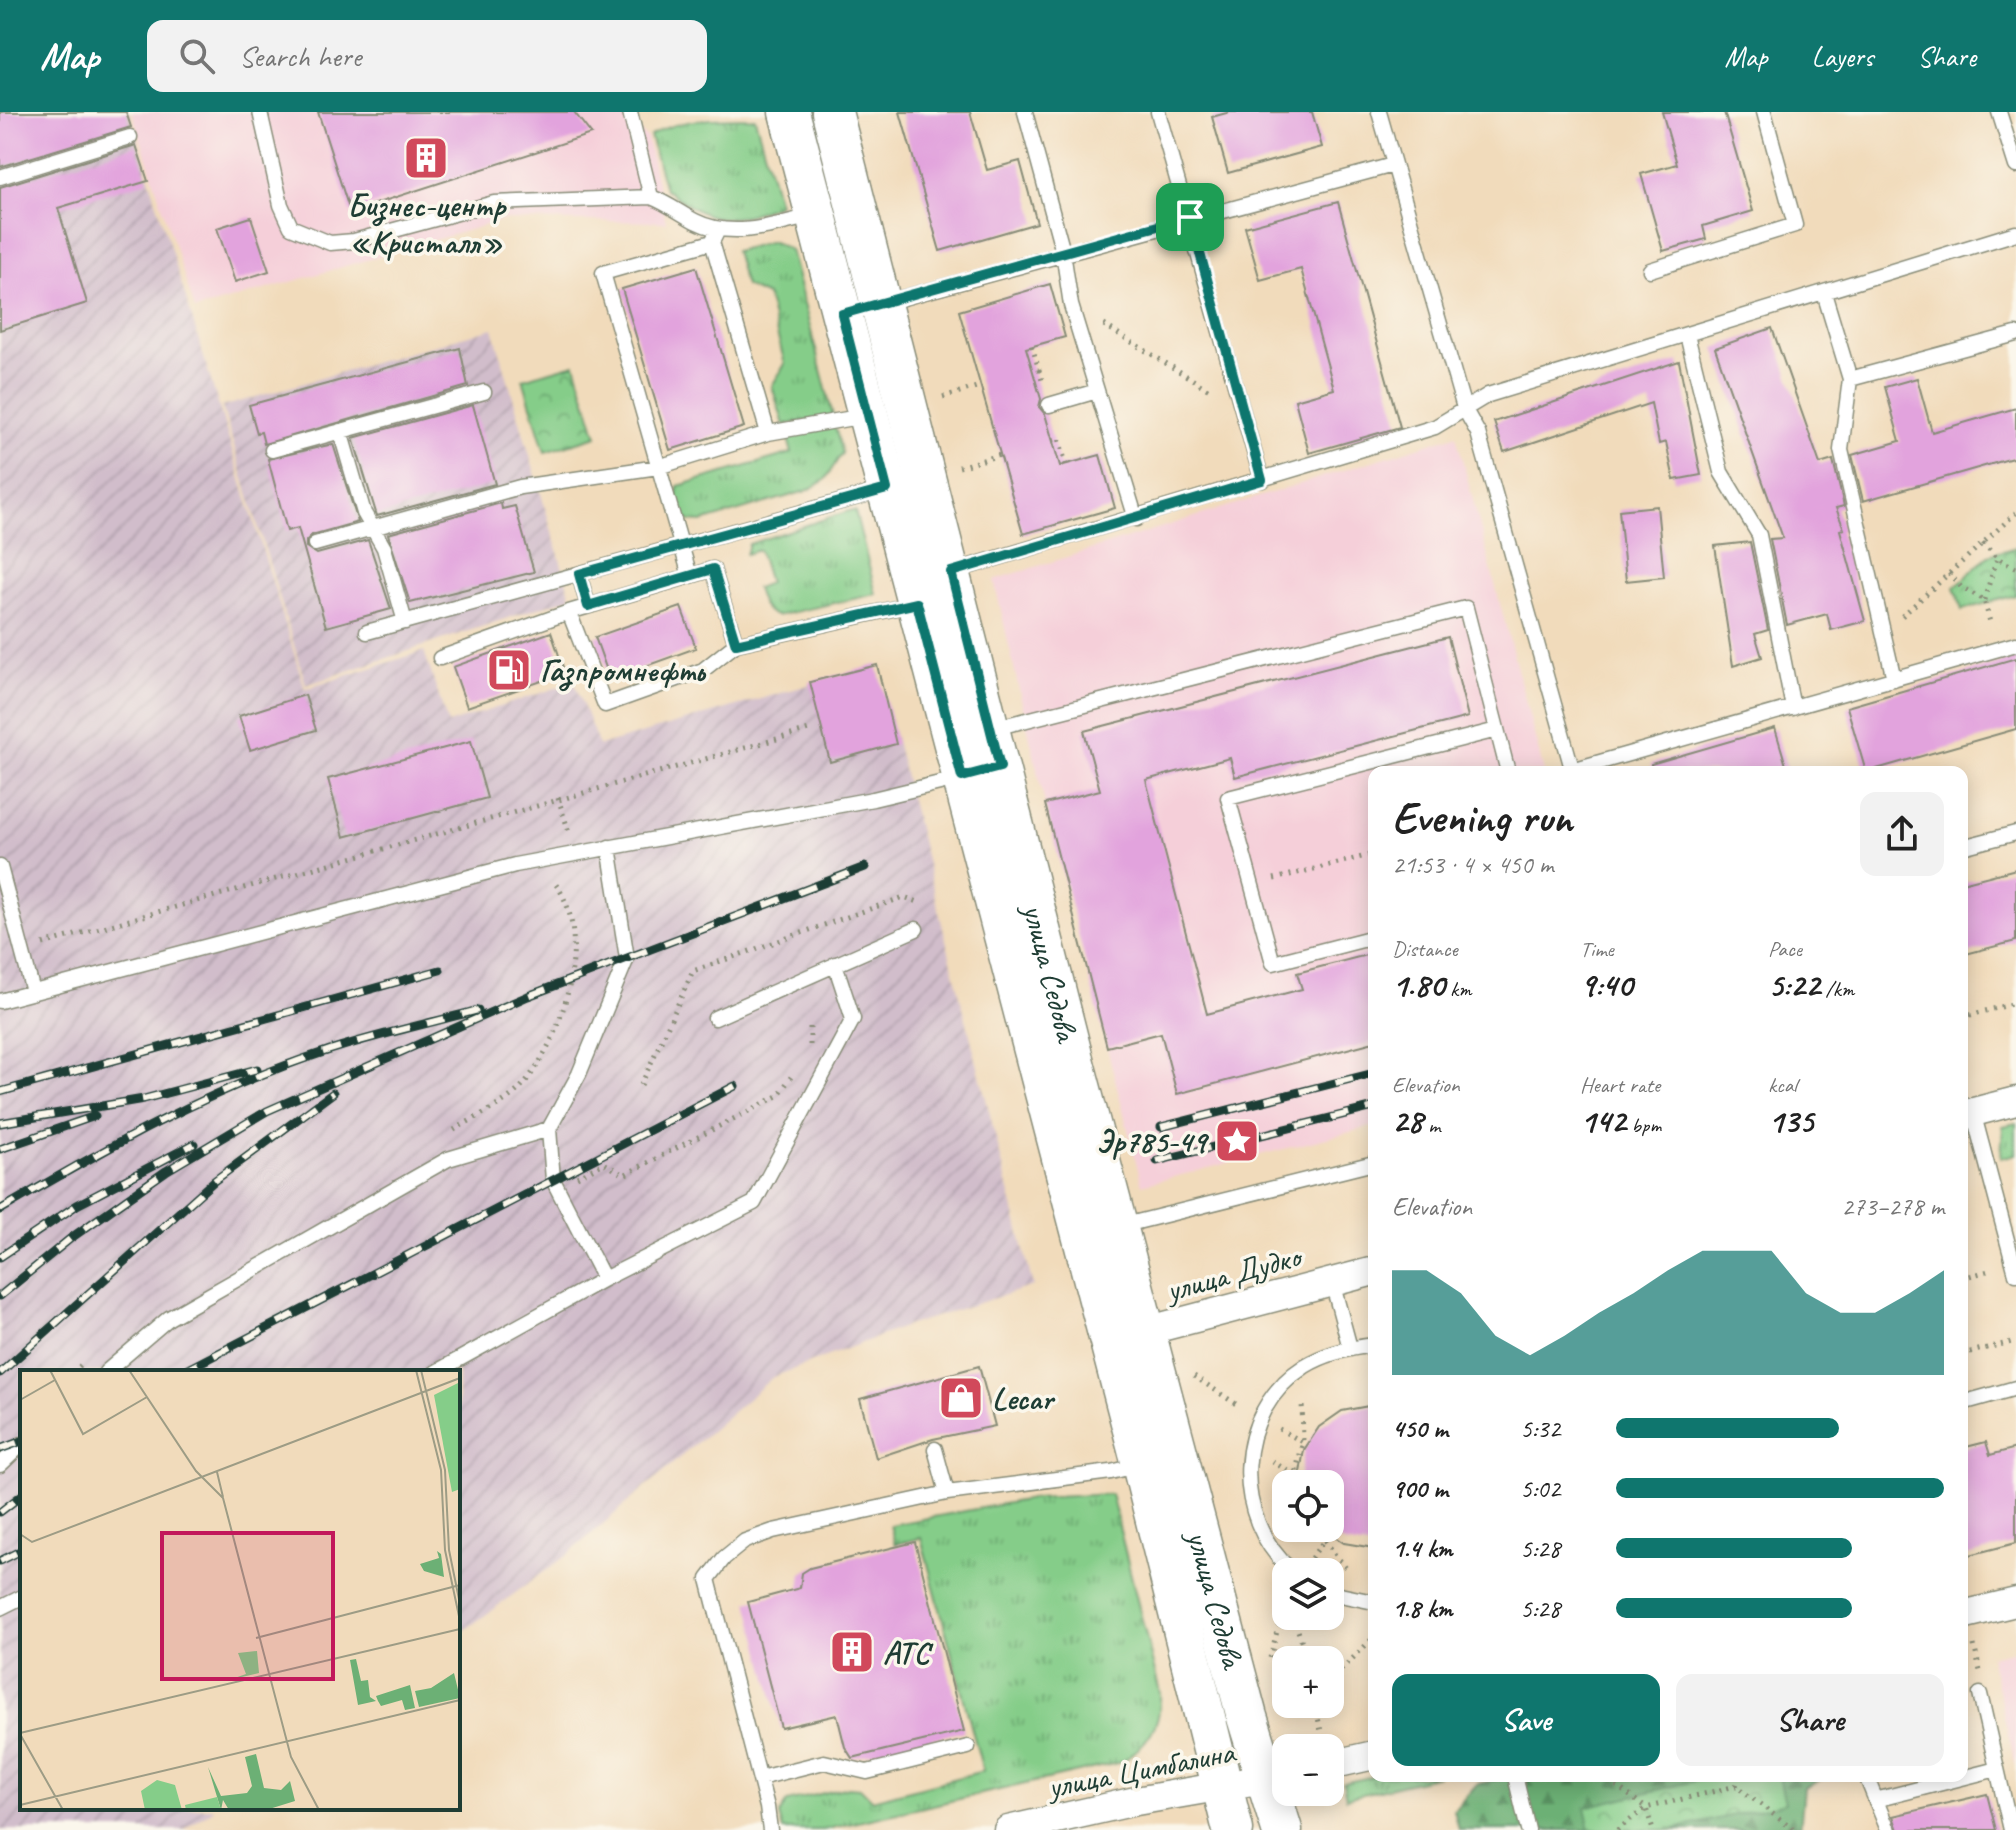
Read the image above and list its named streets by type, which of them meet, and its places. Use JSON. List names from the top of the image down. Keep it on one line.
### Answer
{"streets":{"main road":["улица Седова"],"street":["улица Дудко","улица Цимбалина"]},"crossings":[["улица Седова","улица Дудко"],["улица Седова","улица Цимбалина"]],"places":{"building":["Бизнес-центр «Кристалл»","АТС"],"fuel station":["Газпромнефть"],"place":["Эр785-49"],"shop":["Lecar"]},"page":{"header":"Map","search":"Search here","nav":["Map","Layers","Share"],"heading":["Evening run","21:53 · 4 × 450 m"],"stats":[["Distance","1.80 km"],["Time","9:40"],["Pace","5:22 /km"],["Elevation","28 m"],["Heart rate","142 bpm"],["kcal","135"]],"chart":["Elevation","273–278 m"],"list":[{"name":"450 m","note":"5:32"},{"name":"900 m","note":"5:02"},{"name":"1.4 km","note":"5:28"},{"name":"1.8 km","note":"5:28"}],"map_buttons":["+","−"],"buttons":["Save","Share"]}}
